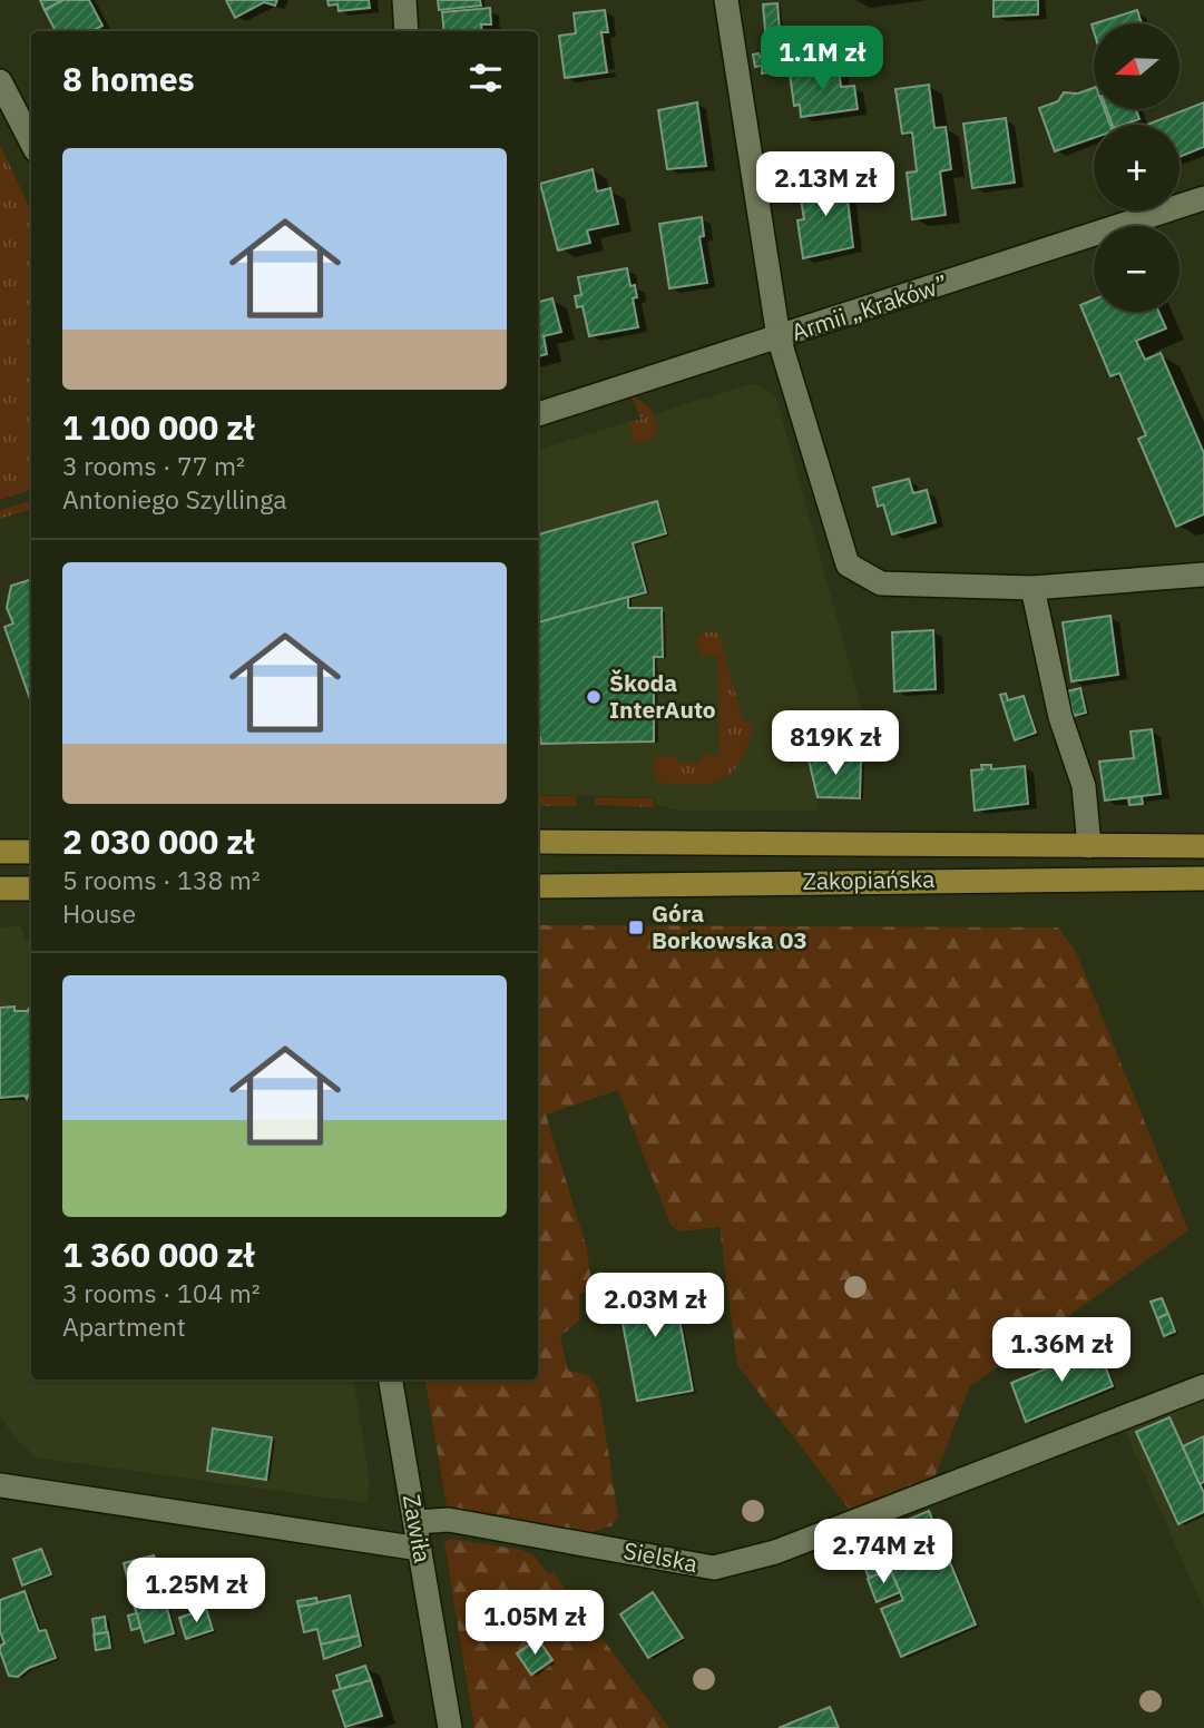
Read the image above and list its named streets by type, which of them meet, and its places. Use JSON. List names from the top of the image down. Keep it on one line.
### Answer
{"streets":{"main road":["Zakopiańska"],"street":["Armii „Kraków”","Zawiła","Sielska"]},"crossings":[["Zawiła","Sielska"]],"places":{"other":["Škoda InterAuto"],"transit":["Góra Borkowska 03"]},"north":"left","page":{"map_buttons":["+","−"],"price":["1.1M zł","2.13M zł","819K zł","2.03M zł","1.36M zł","2.74M zł","1.25M zł","1.05M zł"],"heading":"8 homes","list":[{"name":"1 100 000 zł","note":"3 rooms · 77 m² · Antoniego Szyllinga"},{"name":"2 030 000 zł","note":"5 rooms · 138 m² · House"},{"name":"1 360 000 zł","note":"3 rooms · 104 m² · Apartment"}]}}
